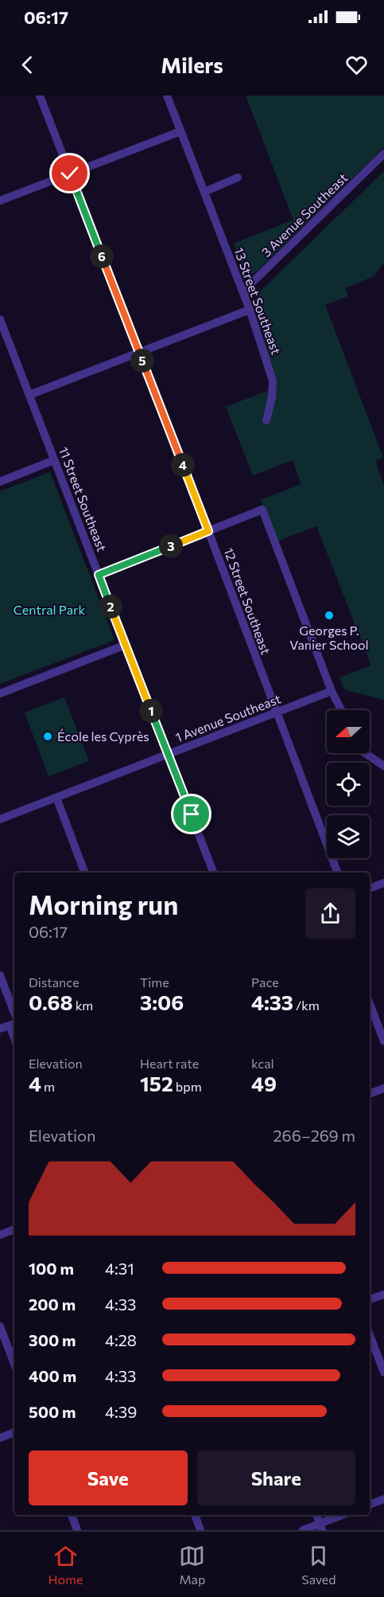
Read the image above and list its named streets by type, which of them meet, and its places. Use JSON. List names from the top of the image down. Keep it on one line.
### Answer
{"streets":{"street":["3 Avenue Southeast","13 Street Southeast","11 Street Southeast","12 Street Southeast","1 Avenue Southeast"]},"crossings":[["3 Avenue Southeast","13 Street Southeast"],["11 Street Southeast","1 Avenue Southeast"],["12 Street Southeast","1 Avenue Southeast"]],"parks":["Central Park"],"places":["Georges P. Vanier School","École les Cyprès"],"north":"left","page":{"status":"06:17","header":"Milers","pins":["6","5","4","3","2","1"],"heading":["Morning run","06:17"],"stats":[["Distance","0.68 km"],["Time","3:06"],["Pace","4:33 /km"],["Elevation","4 m"],["Heart rate","152 bpm"],["kcal","49"]],"chart":["Elevation","266–269 m"],"list":[{"name":"100 m","note":"4:31"},{"name":"200 m","note":"4:33"},{"name":"300 m","note":"4:28"},{"name":"400 m","note":"4:33"},{"name":"500 m","note":"4:39"}],"buttons":["Save","Share"],"tabs":["Home","Map","Saved"]}}
